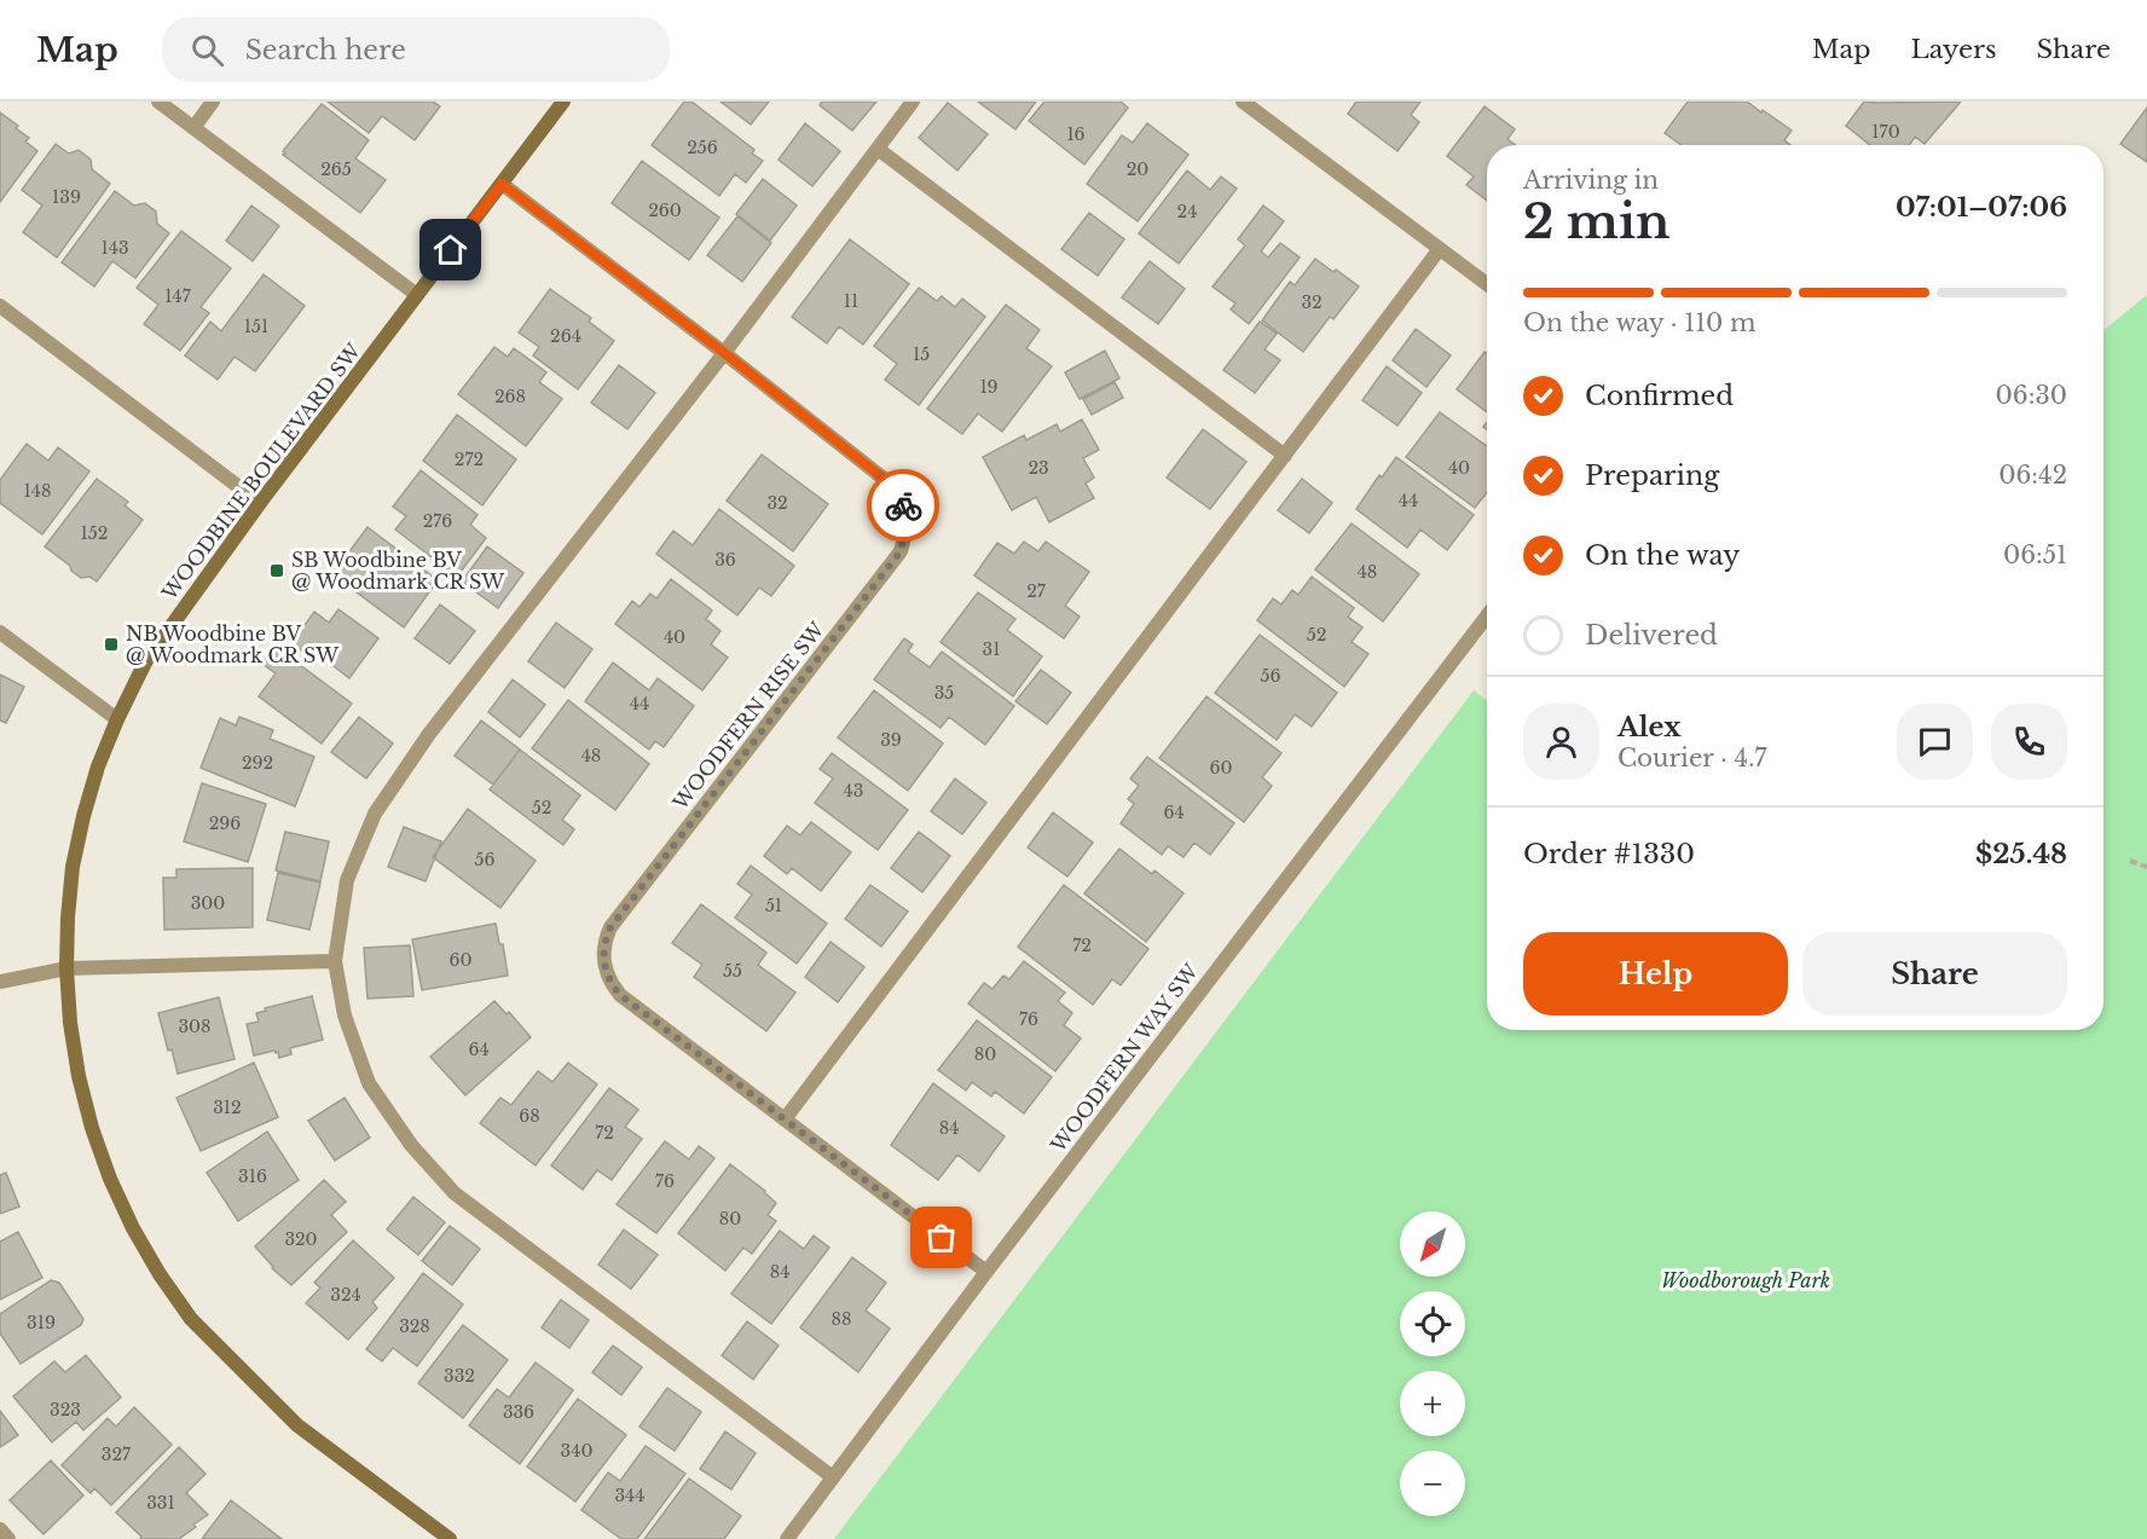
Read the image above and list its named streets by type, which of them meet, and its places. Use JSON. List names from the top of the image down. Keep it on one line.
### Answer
{"streets":{"street":["WOODBINE BOULEVARD SW","WOODFERN RISE SW","WOODFERN WAY SW"]},"crossings":[["WOODBINE BOULEVARD SW","WOODFERN RISE SW"],["WOODFERN RISE SW","WOODFERN WAY SW"]],"parks":["Woodborough Park"],"places":{"transit":["SB Woodbine BV @ Woodmark CR SW","NB Woodbine BV @ Woodmark CR SW"]},"house_numbers":["170","16","256","265","20","139","260","24","143","147","11","32","151","264","15","19","268","272","23","40","148","44","32","276","152","36","48","27","52","40","31","56","35","44","39","48","292","60","43","52","64","296","56","300","51","72","60","55","76","308","64","80","312","68","84","72","316","76","80","320","84","324","88","319","328","332","323","336","340","327","344","331"],"north":"bottom left","page":{"header":"Map","search":"Search here","nav":["Map","Layers","Share"],"heading":["2 min","Arriving in","07:01–07:06"],"panel":["Alex","Courier · 4.7","Order #1330","$25.48"],"bar":"On the way · 110 m","list":[["Confirmed","06:30"],["Preparing","06:42"],["On the way","06:51"],"Delivered"],"buttons":["Help","Share"],"map_buttons":["+","−"]}}
